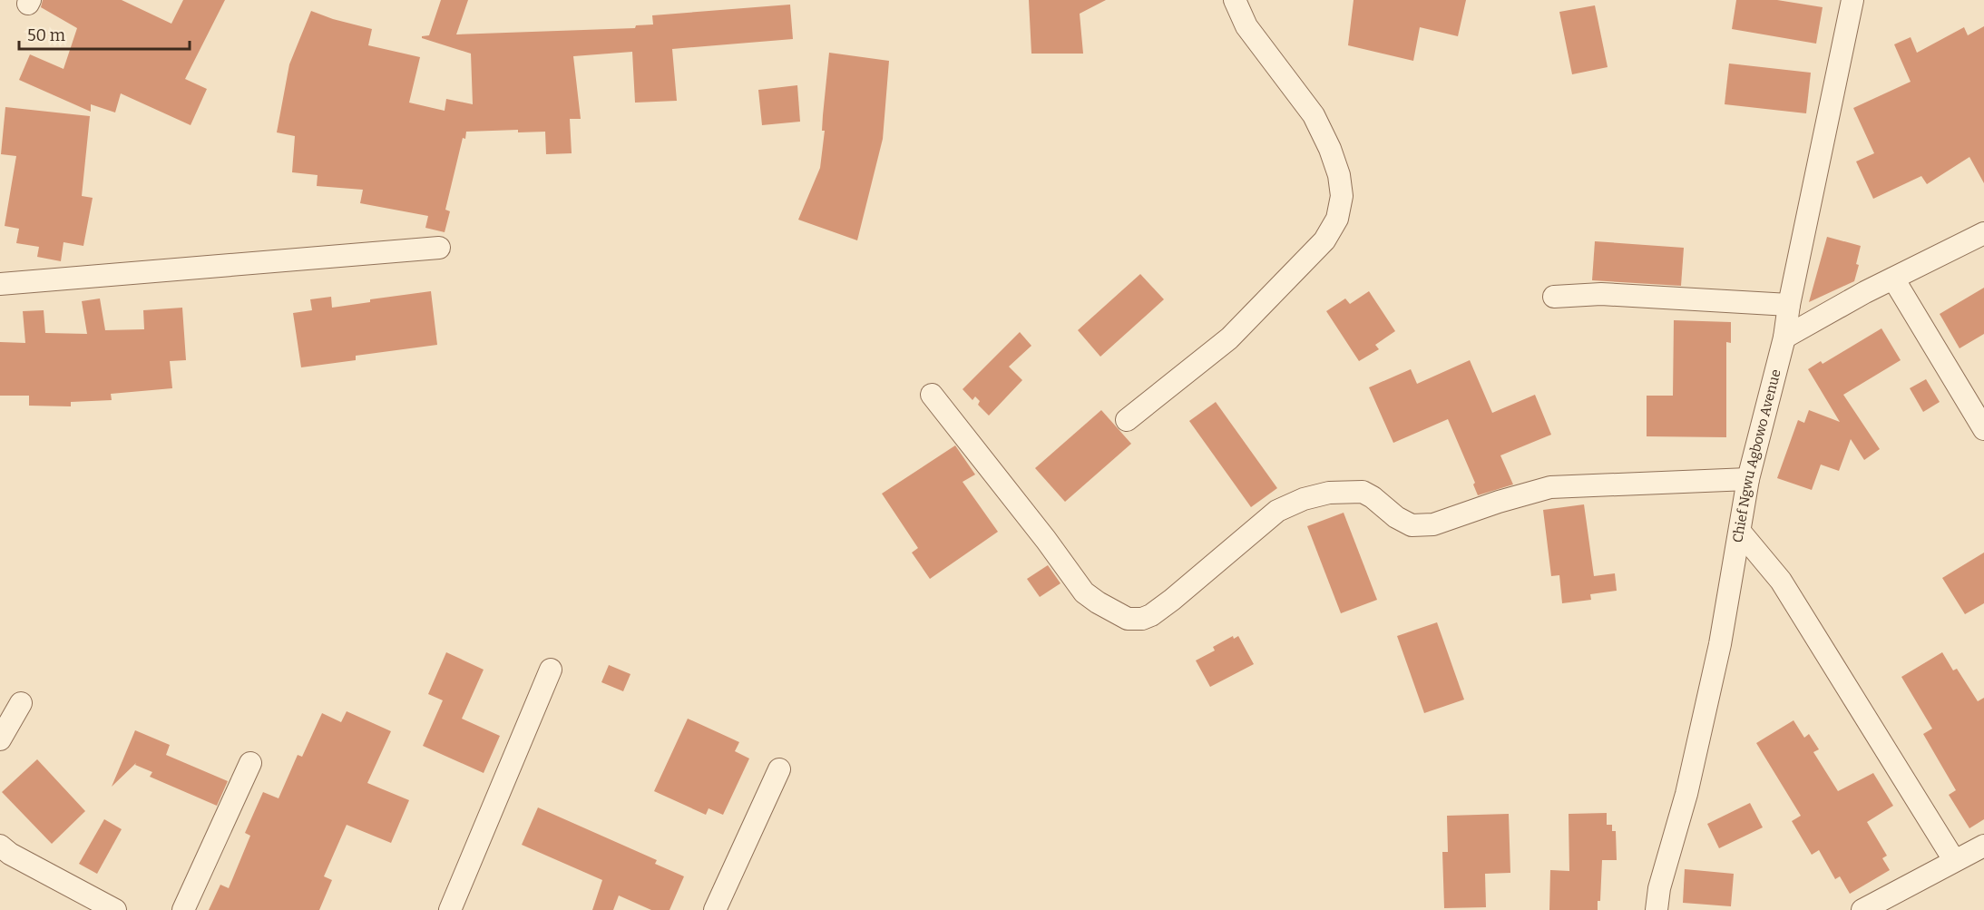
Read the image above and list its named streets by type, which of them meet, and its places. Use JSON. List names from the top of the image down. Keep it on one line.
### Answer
{"streets":{"street":["Chief Ngwu Agbowo Avenue"]},"scale_bar":"50 m"}
